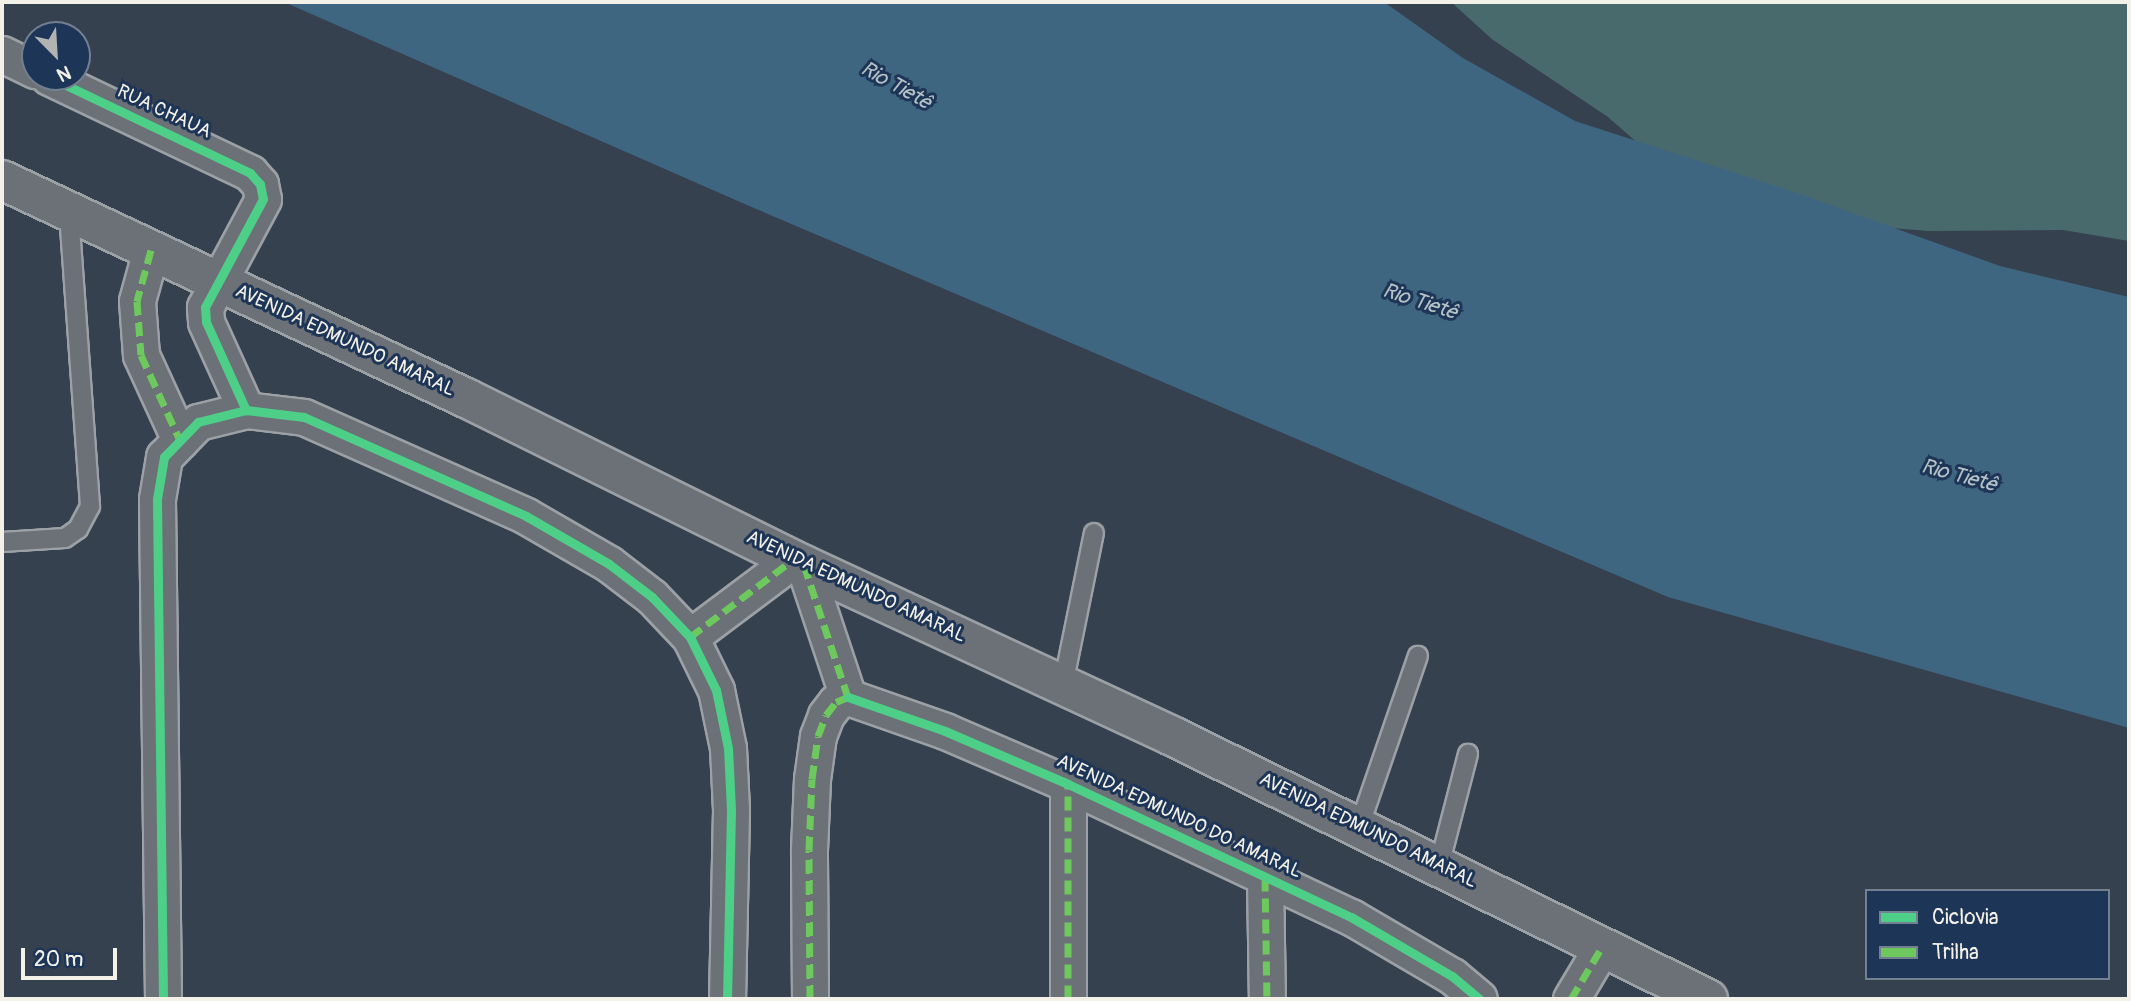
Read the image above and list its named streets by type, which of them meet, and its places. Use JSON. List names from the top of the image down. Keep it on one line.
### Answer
{"streets":{"main road":["AVENIDA EDMUNDO AMARAL"],"street":["RUA CHAUA","AVENIDA EDMUNDO DO AMARAL"]},"crossings":[["RUA CHAUA","AVENIDA EDMUNDO AMARAL"]],"water":["Rio Tietê"],"legend":["Ciclovia","Trilha"],"scale_bar":"20 m","north":"bottom right"}
